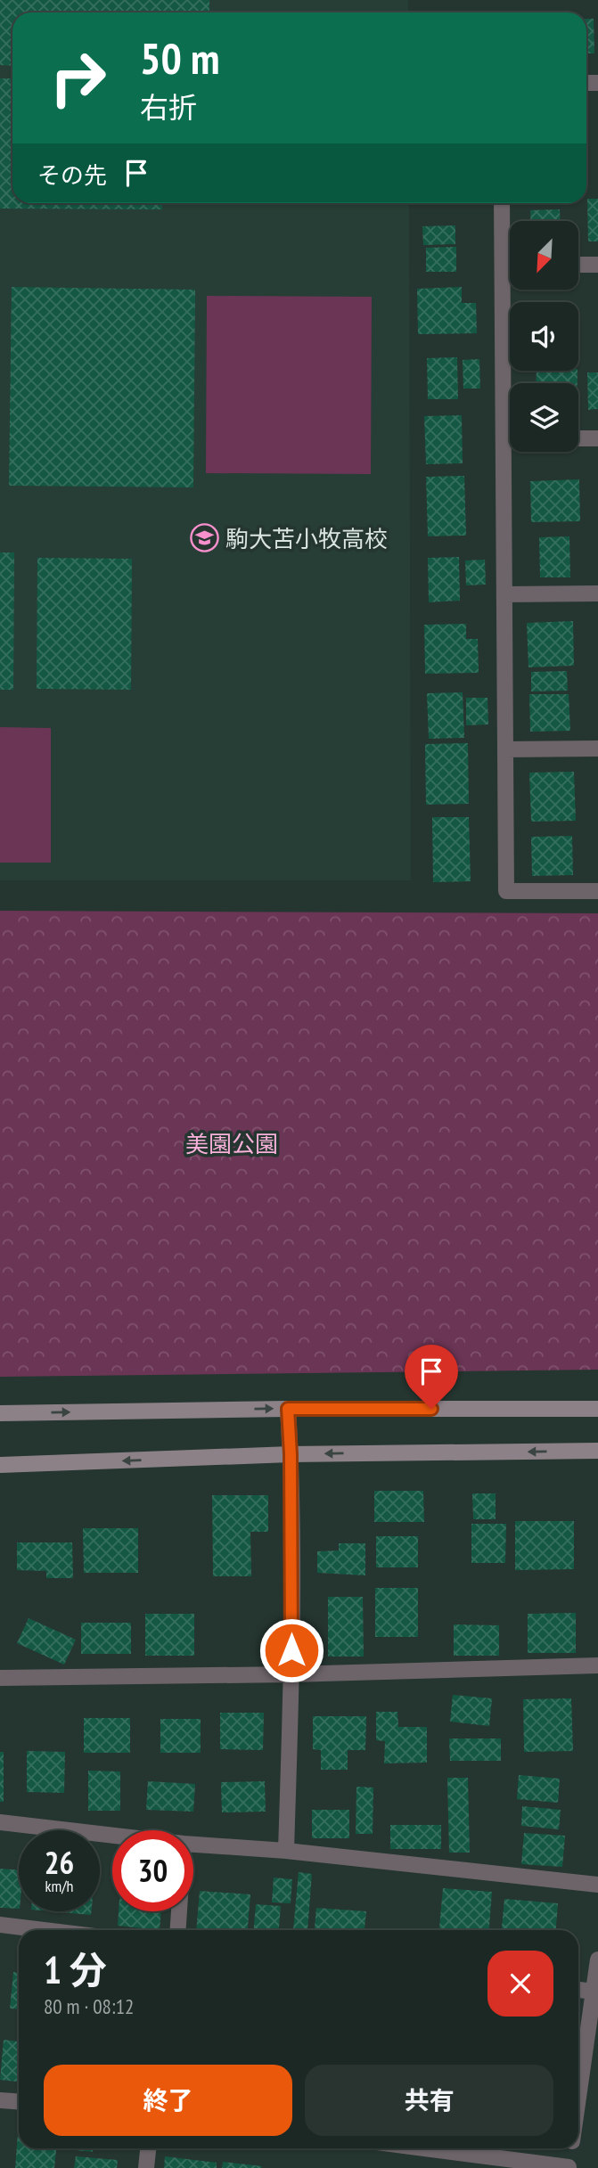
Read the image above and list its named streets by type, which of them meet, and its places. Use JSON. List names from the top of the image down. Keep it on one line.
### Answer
{"parks":["美園公園"],"places":{"school or university":["駒大苫小牧高校"]},"north":"bottom left","page":{"turn":["50 m","右折"],"then":"その先","speed":"26 km/h","limit":"30","heading":["1 分","80 m · 08:12"],"buttons":["終了","共有"]}}
